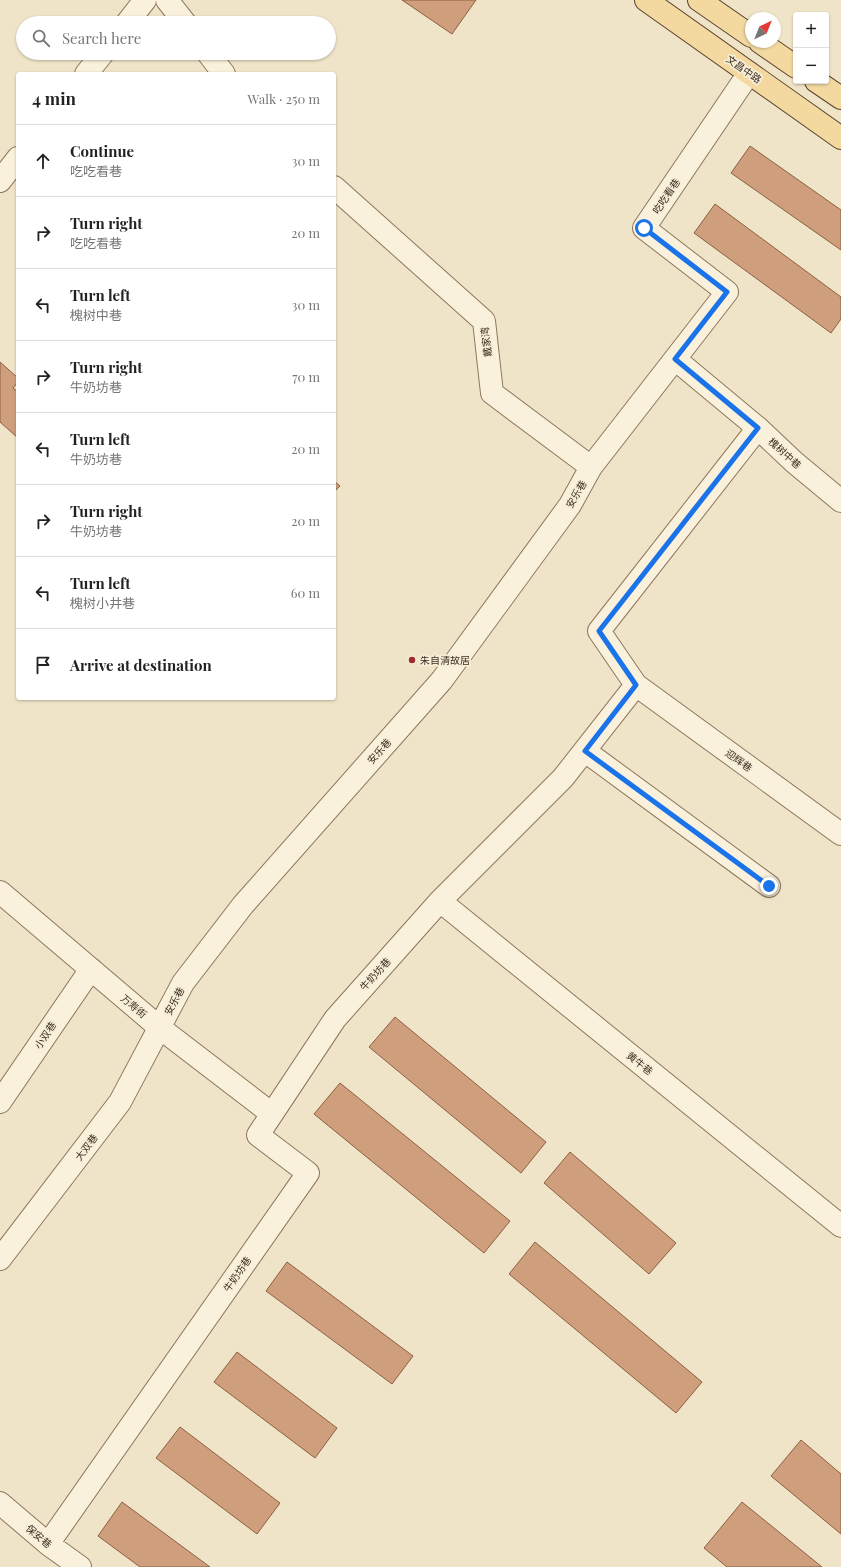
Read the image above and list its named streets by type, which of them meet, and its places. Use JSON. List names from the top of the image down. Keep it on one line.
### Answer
{"streets":{"main road":["文昌中路"],"street":["吃吃看巷","戴家湾","槐树中巷","安乐巷","迎辉巷","牛奶坊巷","万寿街","小双巷","黄牛巷","大双巷","保安巷"]},"crossings":[["文昌中路","吃吃看巷"],["吃吃看巷","戴家湾"],["吃吃看巷","槐树中巷"],["吃吃看巷","安乐巷"],["戴家湾","安乐巷"],["安乐巷","万寿街"],["安乐巷","大双巷"],["迎辉巷","牛奶坊巷"],["牛奶坊巷","万寿街"],["牛奶坊巷","黄牛巷"],["牛奶坊巷","保安巷"],["万寿街","小双巷"],["万寿街","大双巷"]],"places":["朱自清故居"],"north":"top right","page":{"map_buttons":["+","−"],"search":"Search here","heading":["4 min","Walk · 250 m"],"list":[["Continue","吃吃看巷","30 m"],["Turn right","吃吃看巷","20 m"],["Turn left","槐树中巷","30 m"],["Turn right","牛奶坊巷","70 m"],["Turn left","牛奶坊巷","20 m"],["Turn right","牛奶坊巷","20 m"],["Turn left","槐树小井巷","60 m"],"Arrive at destination"]}}
